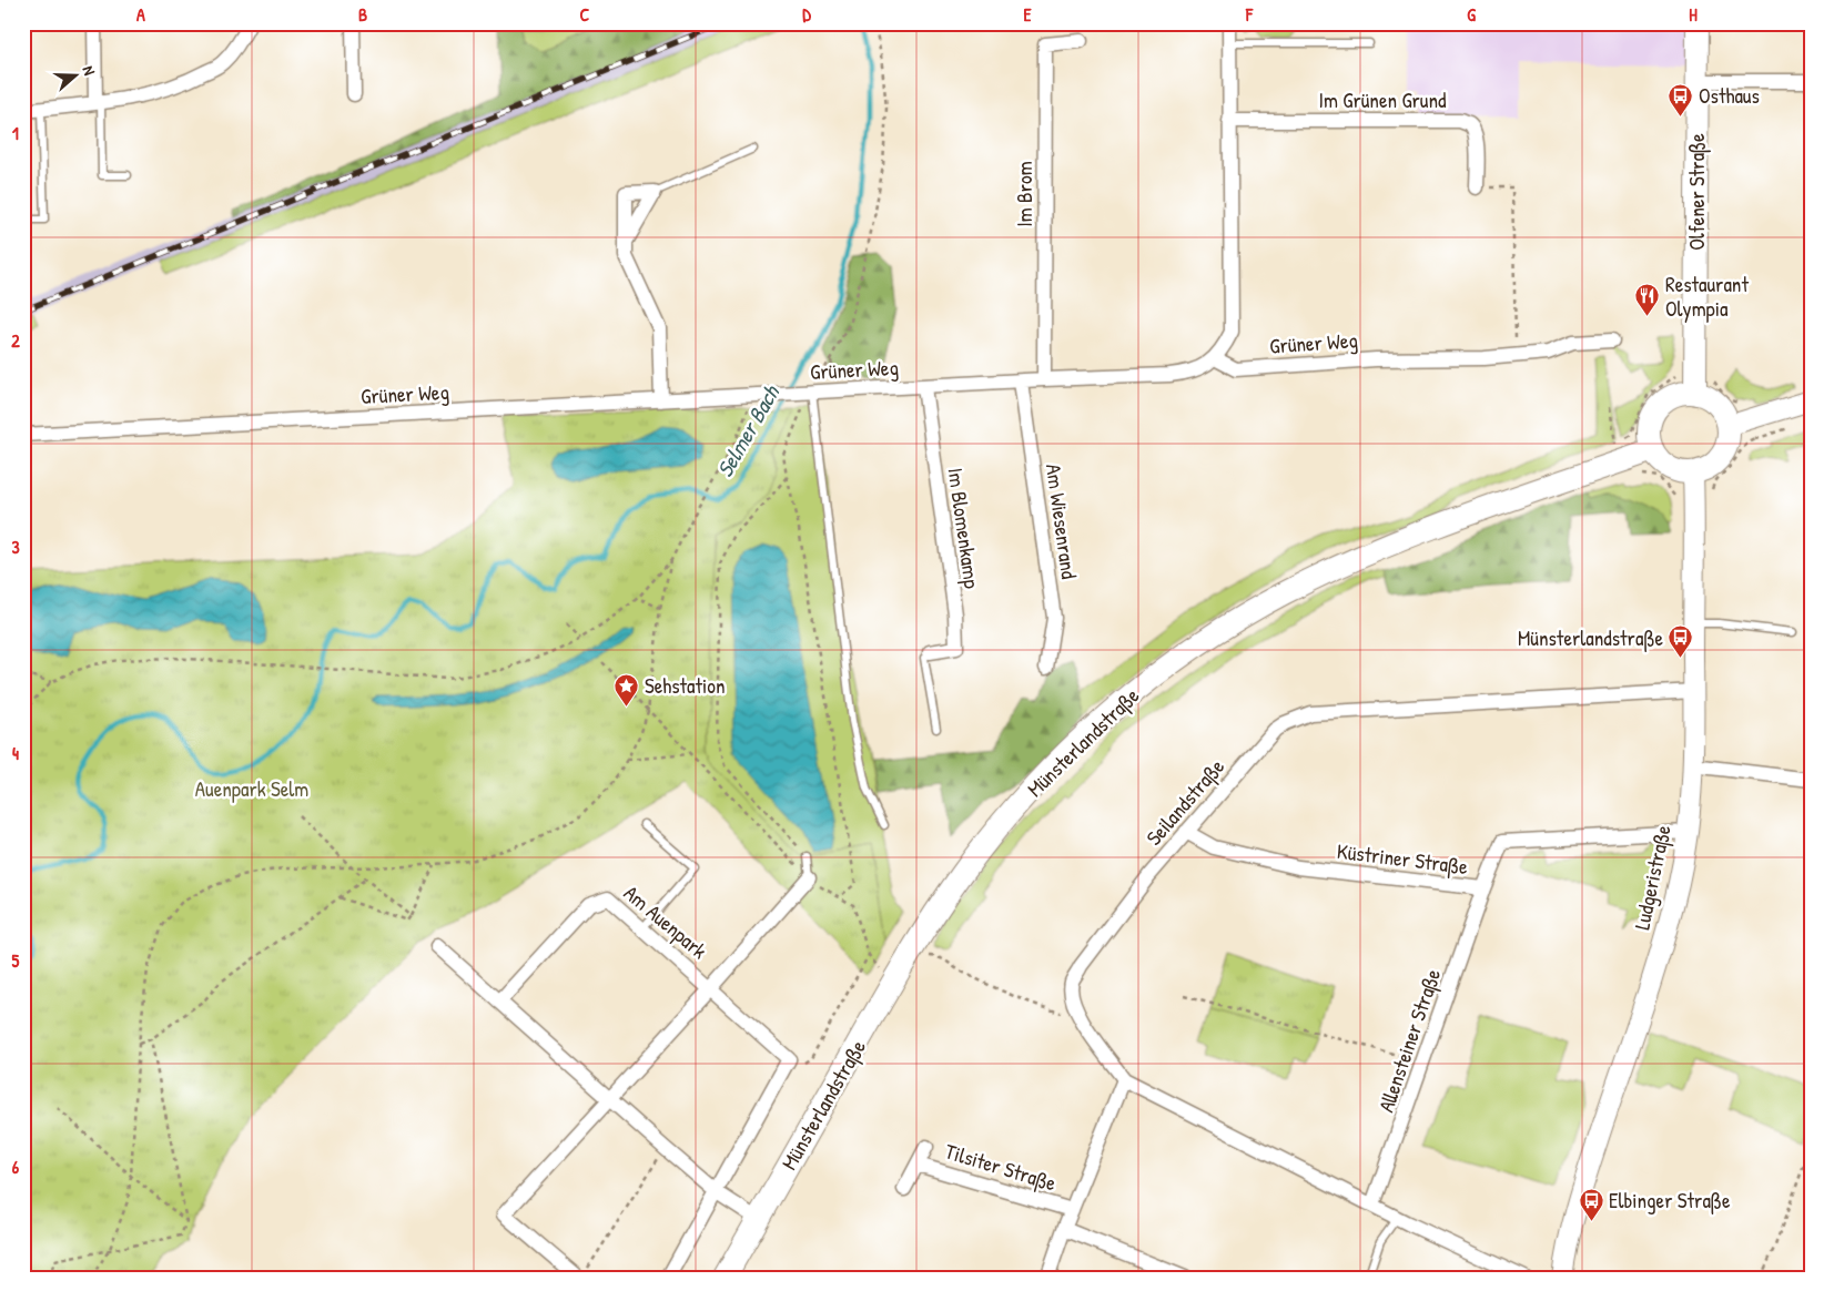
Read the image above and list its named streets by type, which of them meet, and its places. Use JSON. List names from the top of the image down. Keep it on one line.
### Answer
{"streets":{"main road":["Olfener Straße","Münsterlandstraße"],"street":["Im Grünen Grund","Im Brom","Grüner Weg","Am Wiesenrand","Im Blomenkamp","Seilandstraße","Küstriner Straße","Ludgeristraße","Am Auenpark","Allensteiner Straße","Tilsiter Straße"]},"crossings":[["Olfener Straße","Münsterlandstraße"],["Olfener Straße","Ludgeristraße"],["Im Brom","Grüner Weg"],["Grüner Weg","Am Wiesenrand"],["Grüner Weg","Im Blomenkamp"],["Münsterlandstraße","Ludgeristraße"],["Seilandstraße","Küstriner Straße"],["Seilandstraße","Ludgeristraße"],["Küstriner Straße","Ludgeristraße"],["Küstriner Straße","Allensteiner Straße"]],"water":["Selmer Bach"],"parks":["Auenpark Selm"],"places":{"bus stop":["Osthaus","Münsterlandstraße","Elbinger Straße"],"restaurant":["Restaurant Olympia"],"place":["Sehstation"]},"north":"right","grid":{"columns":["A","B","C","D","E","F","G","H"],"rows":["1","2","3","4","5","6"]}}
